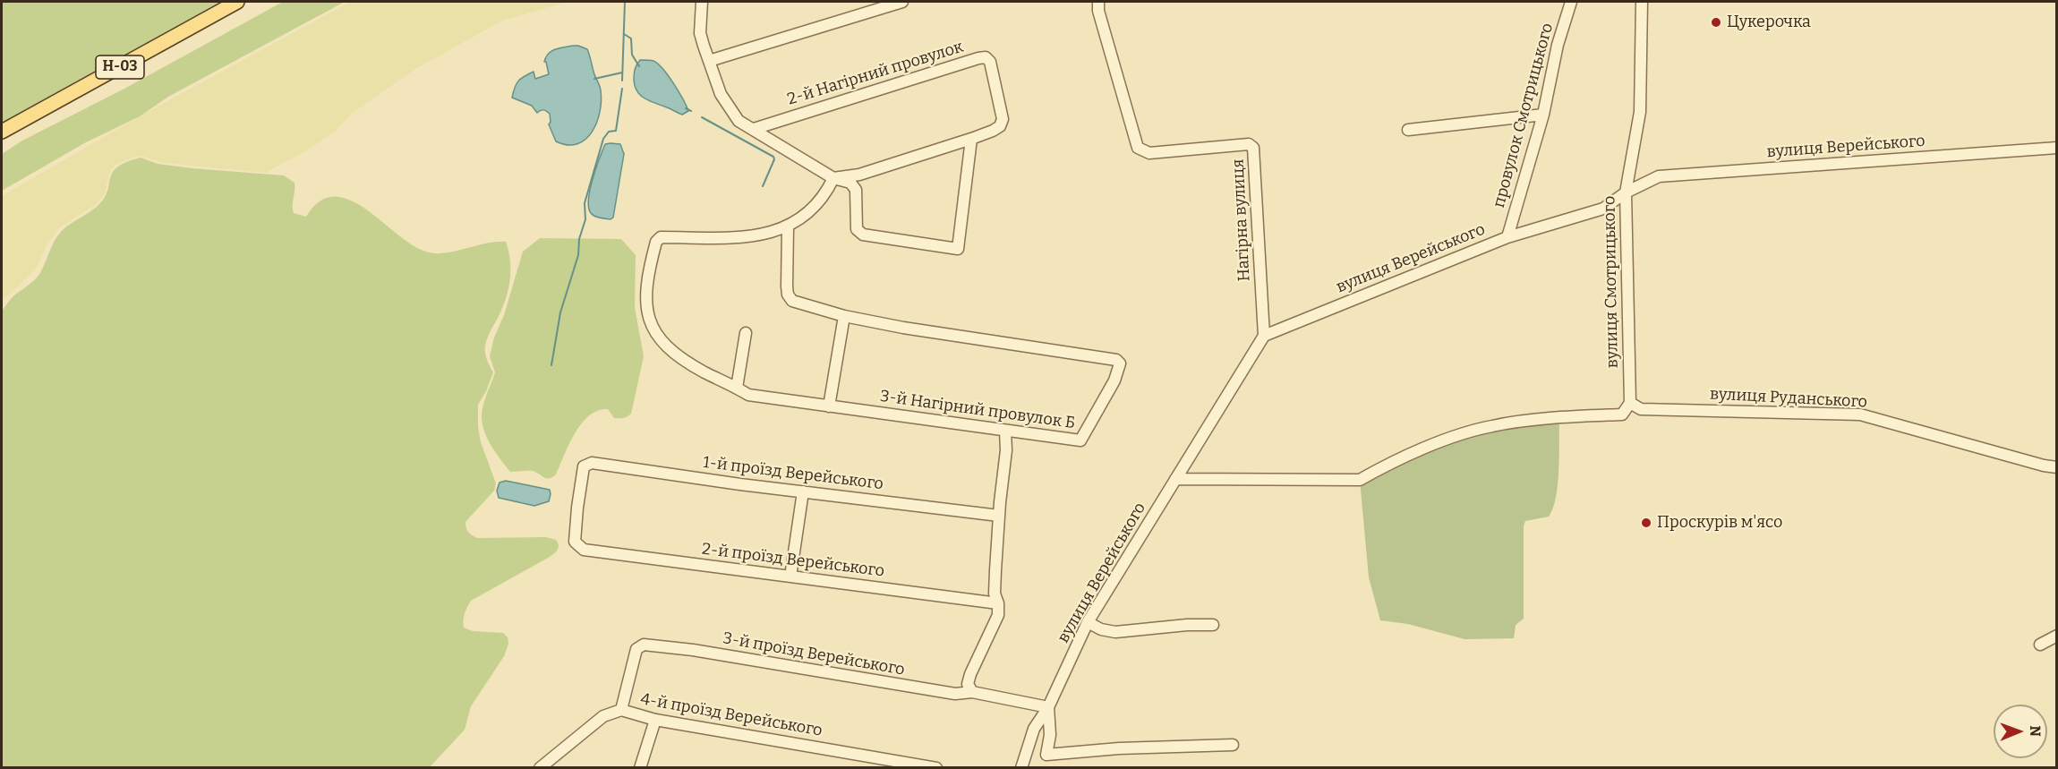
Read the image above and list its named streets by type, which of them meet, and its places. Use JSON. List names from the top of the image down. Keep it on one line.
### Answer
{"streets":{"main road":["Н-03"],"street":["2-й Нагірний провулок","провулок Смотрицького","вулиця Верейського","Нагірна вулиця","вулиця Смотрицького","вулиця Руданського","3-й Нагірний провулок Б","1-й проїзд Верейського","2-й проїзд Верейського","3-й проїзд Верейського","4-й проїзд Верейського"]},"crossings":[["провулок Смотрицького","вулиця Верейського"],["вулиця Верейського","Нагірна вулиця"],["вулиця Верейського","вулиця Смотрицького"],["вулиця Верейського","3-й проїзд Верейського"],["вулиця Смотрицького","вулиця Руданського"],["1-й проїзд Верейського","2-й проїзд Верейського"],["3-й проїзд Верейського","4-й проїзд Верейського"]],"places":["Цукерочка","Проскурів м'ясо"],"north":"right"}
